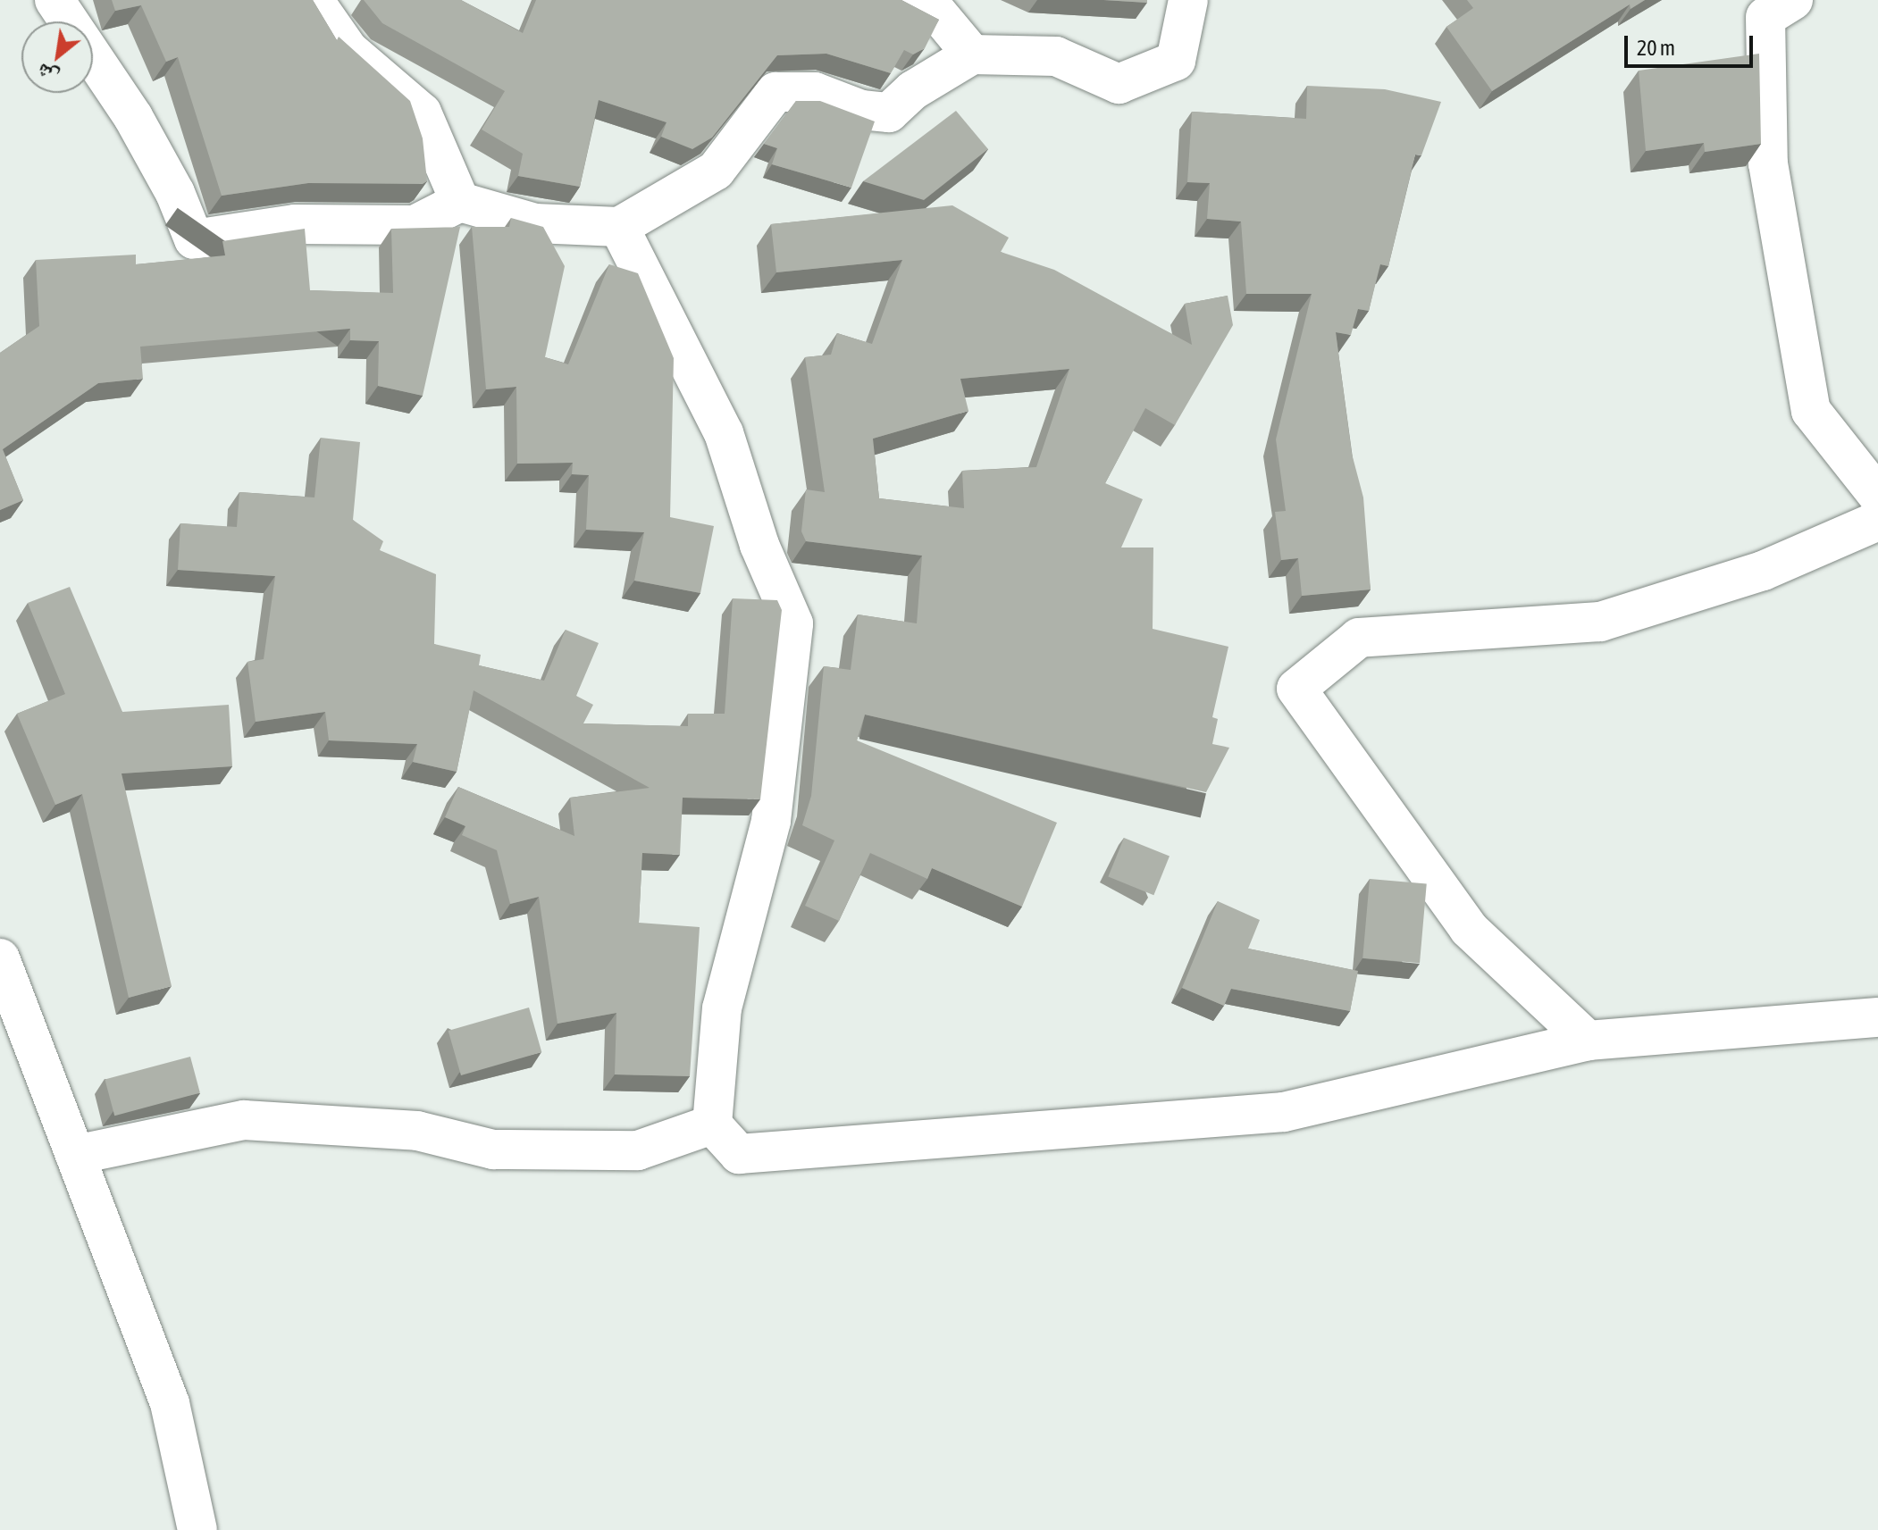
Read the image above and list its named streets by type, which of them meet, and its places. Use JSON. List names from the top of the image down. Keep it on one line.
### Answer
{"scale_bar":"20 m","north":"bottom left"}
